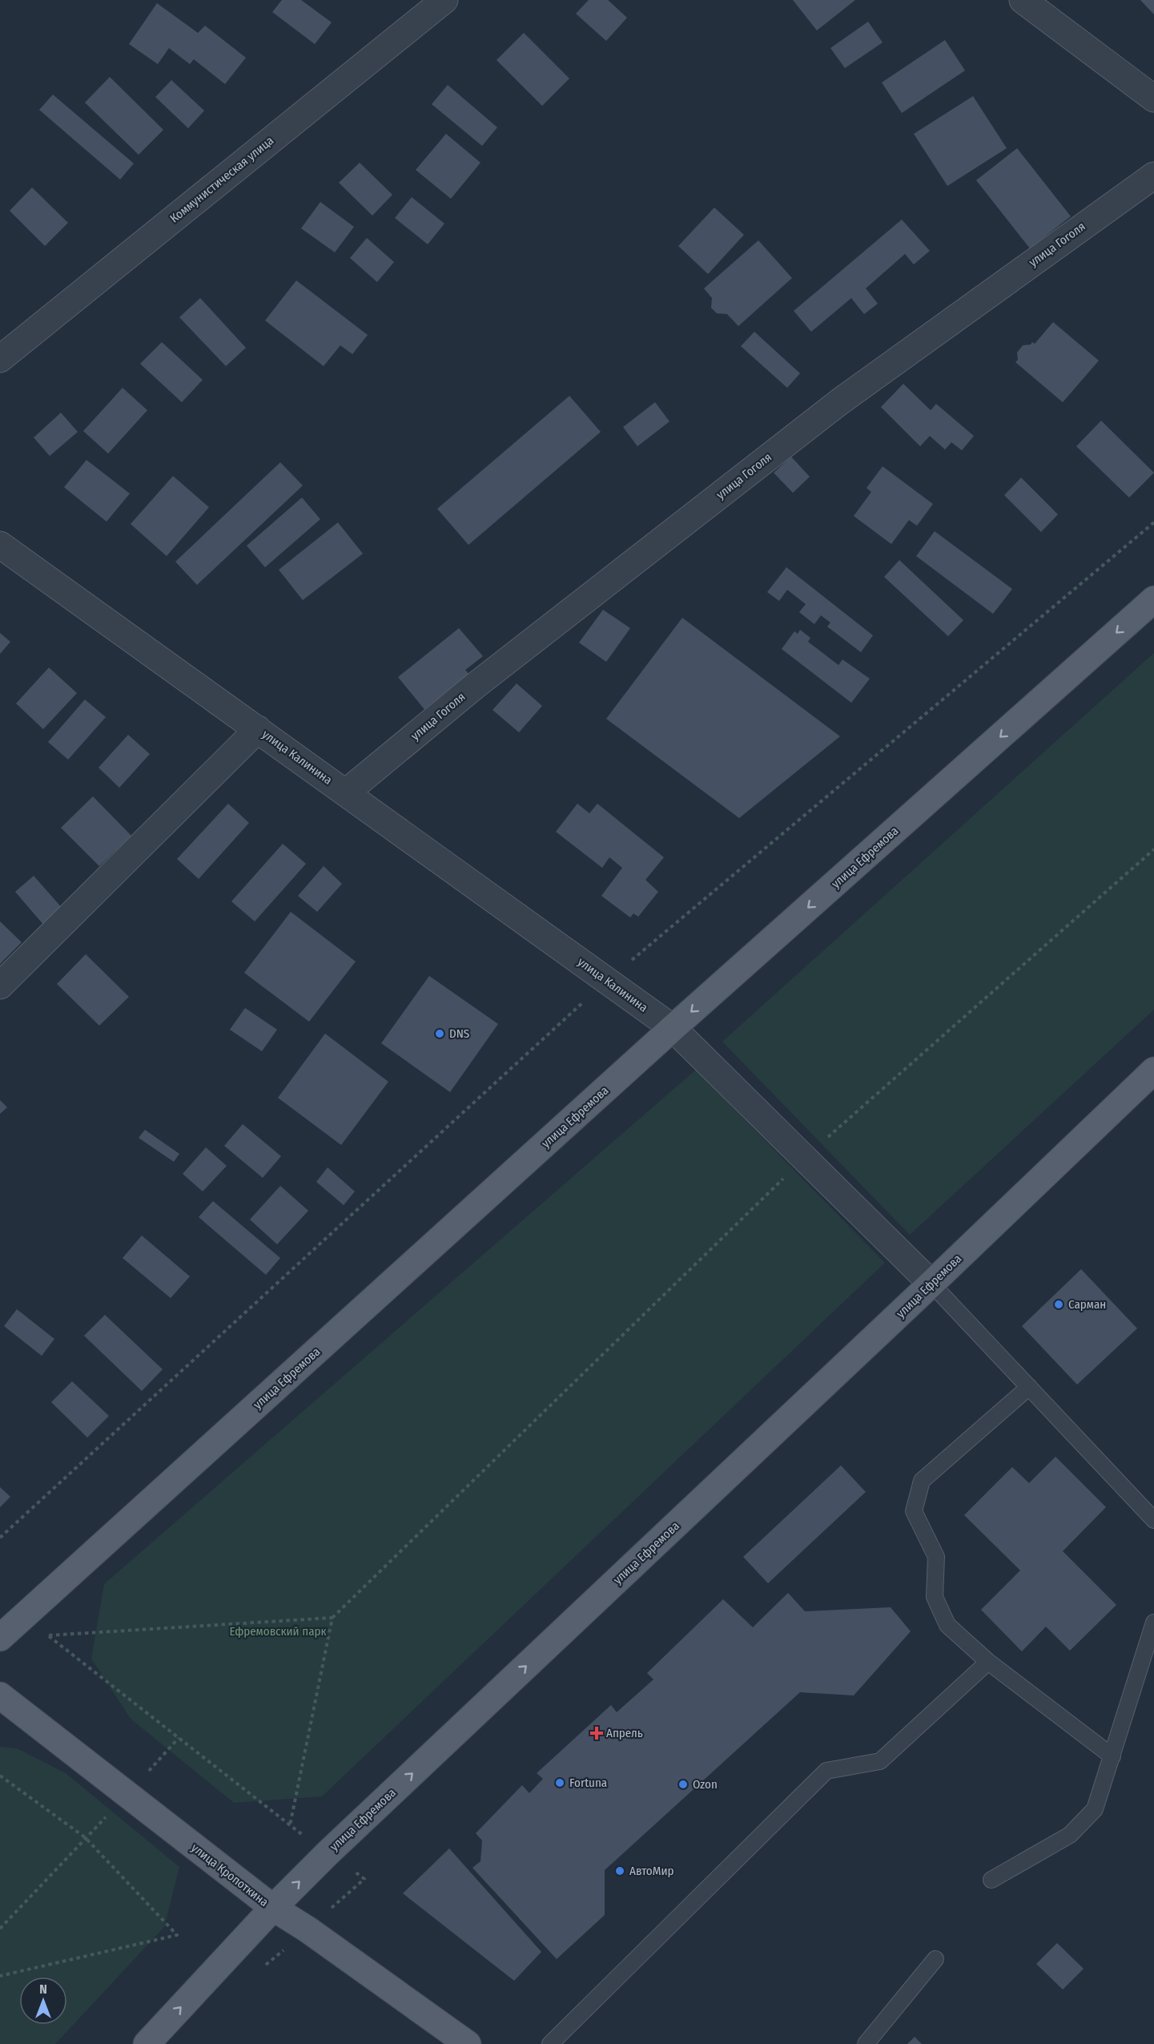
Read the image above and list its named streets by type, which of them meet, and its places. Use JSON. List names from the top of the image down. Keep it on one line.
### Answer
{"streets":{"main road":["улица Ефремова","улица Кропоткина"],"street":["Коммунистическая улица","улица Гоголя","улица Калинина"]},"crossings":[["улица Гоголя","улица Калинина"],["улица Калинина","улица Ефремова"],["улица Ефремова","улица Кропоткина"]],"parks":["Ефремовский парк"],"places":{"other":["DNS","Сарман","Fortuna","Ozon","АвтоМир"],"health":["Апрель"]},"north":"top"}
